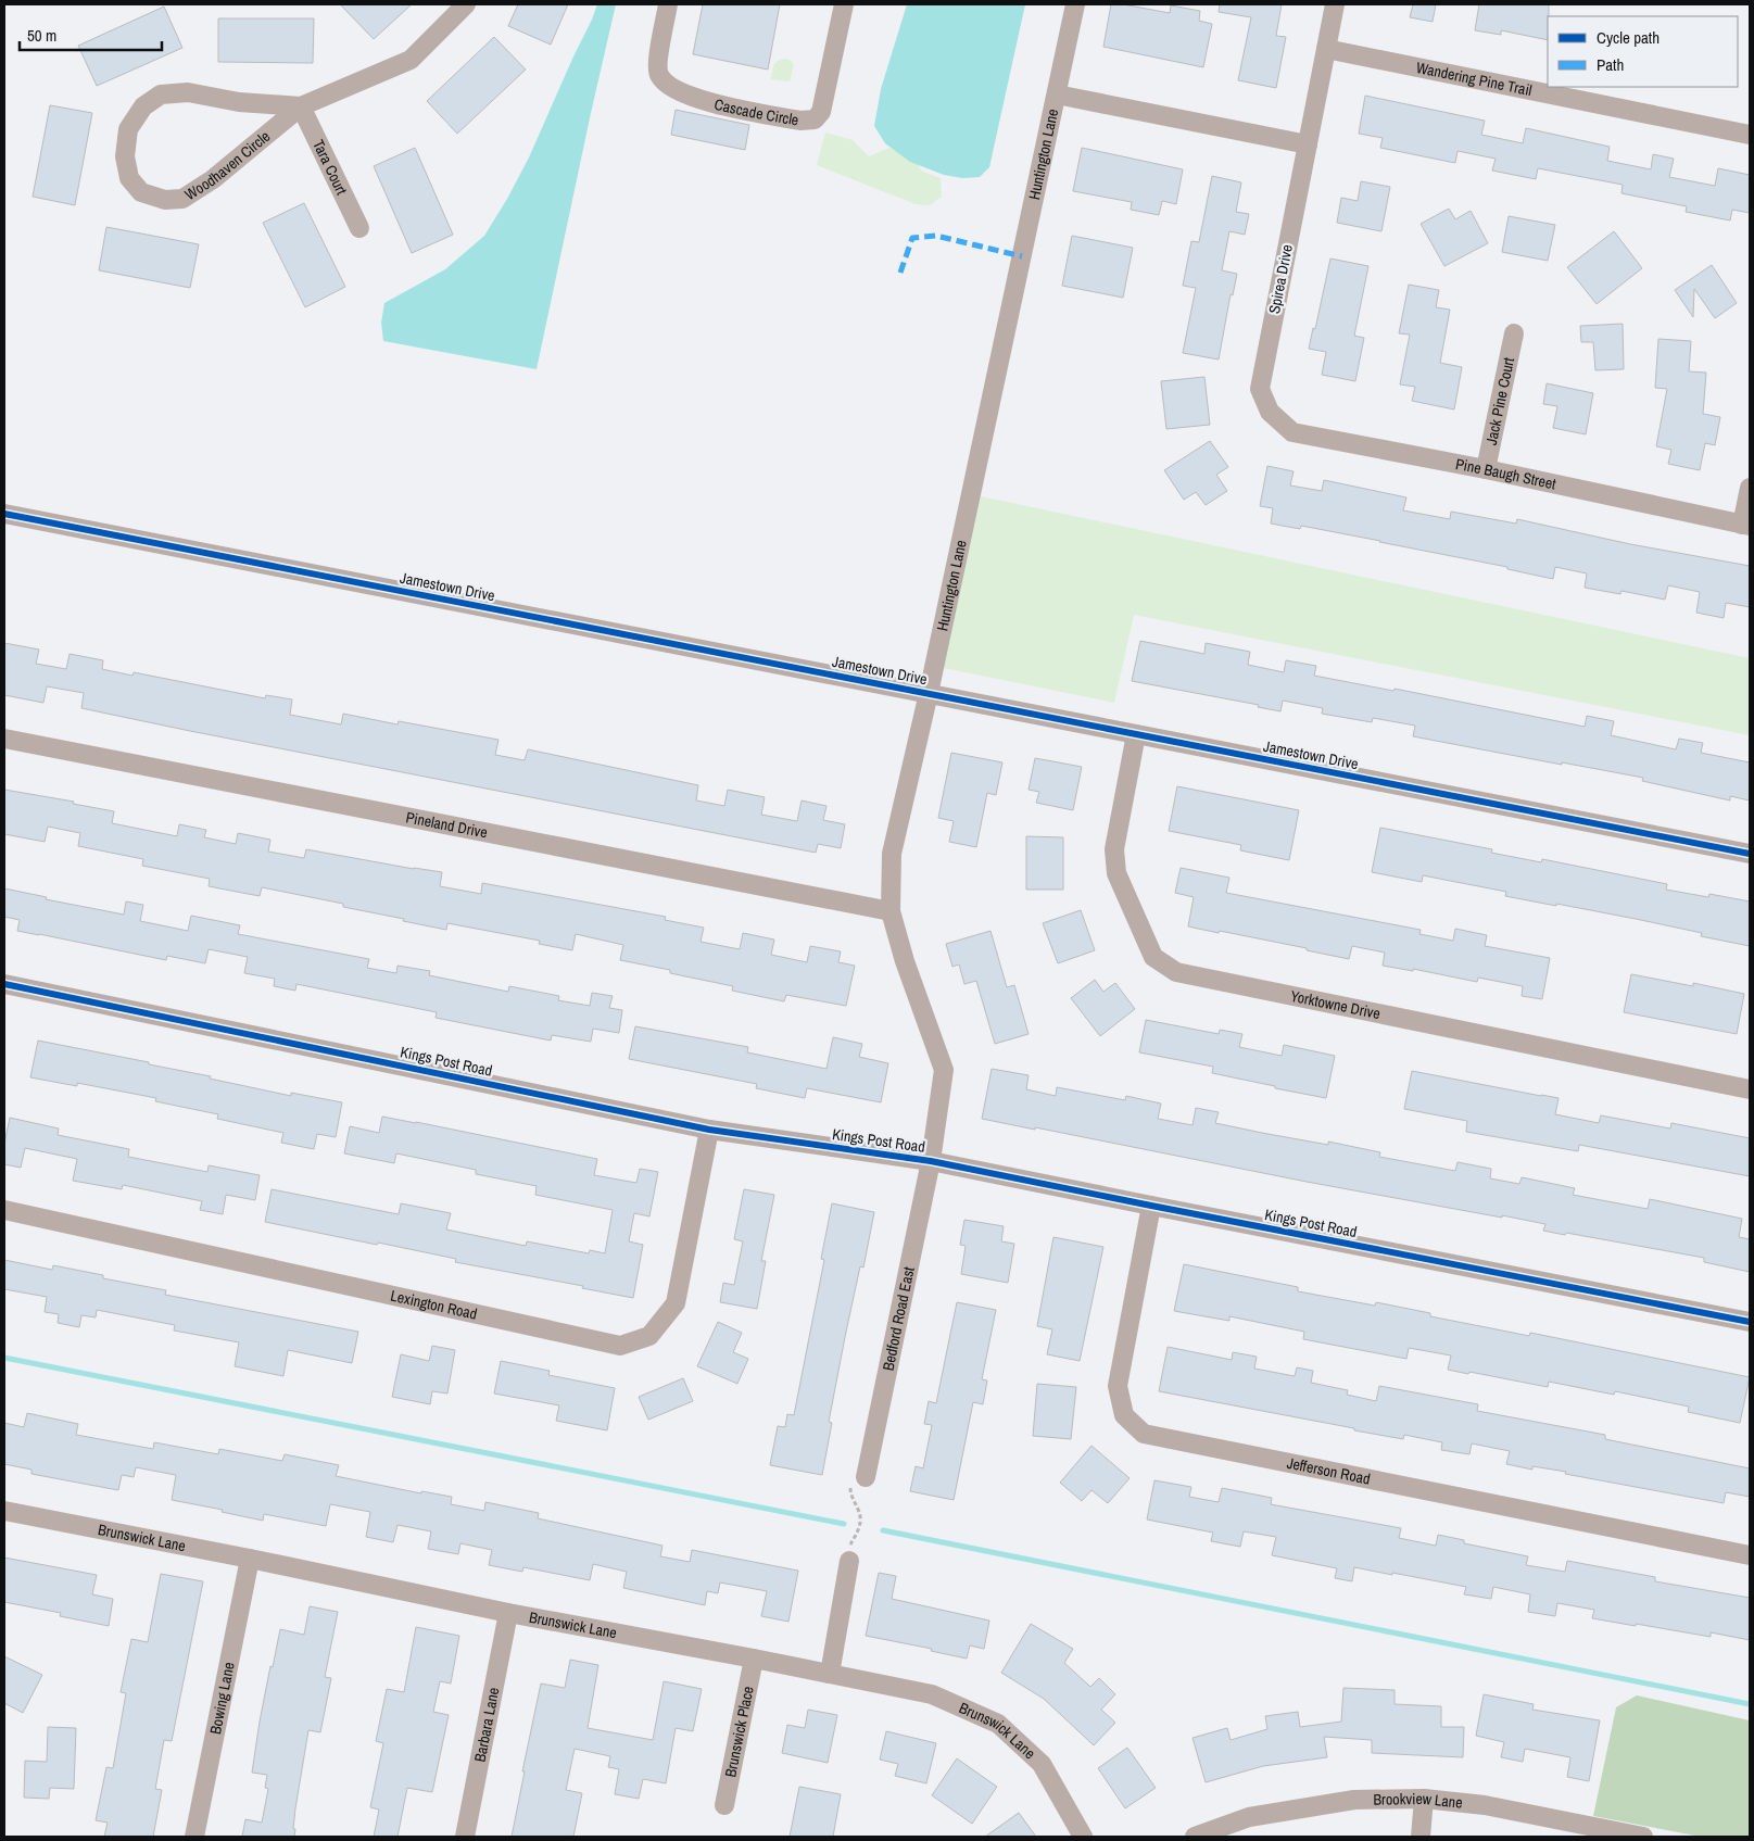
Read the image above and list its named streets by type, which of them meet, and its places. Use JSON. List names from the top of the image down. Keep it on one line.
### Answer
{"streets":{"street":["Wandering Pine Trail","Cascade Circle","Huntington Lane","Woodhaven Circle","Tara Court","Spirea Drive","Jack Pine Court","Pine Baugh Street","Jamestown Drive","Pineland Drive","Yorktowne Drive","Kings Post Road","Lexington Road","Bedford Road East","Jefferson Road","Brunswick Lane","Bowing Lane","Barbara Lane","Brunswick Place","Brookview Lane"]},"crossings":[["Wandering Pine Trail","Spirea Drive"],["Huntington Lane","Jamestown Drive"],["Huntington Lane","Pineland Drive"],["Huntington Lane","Kings Post Road"],["Huntington Lane","Bedford Road East"],["Woodhaven Circle","Tara Court"],["Spirea Drive","Pine Baugh Street"],["Jack Pine Court","Pine Baugh Street"],["Jamestown Drive","Yorktowne Drive"],["Kings Post Road","Lexington Road"],["Kings Post Road","Bedford Road East"],["Kings Post Road","Jefferson Road"],["Brunswick Lane","Bowing Lane"],["Brunswick Lane","Barbara Lane"],["Brunswick Lane","Brunswick Place"]],"legend":["Cycle path","Path"],"scale_bar":"50 m"}
